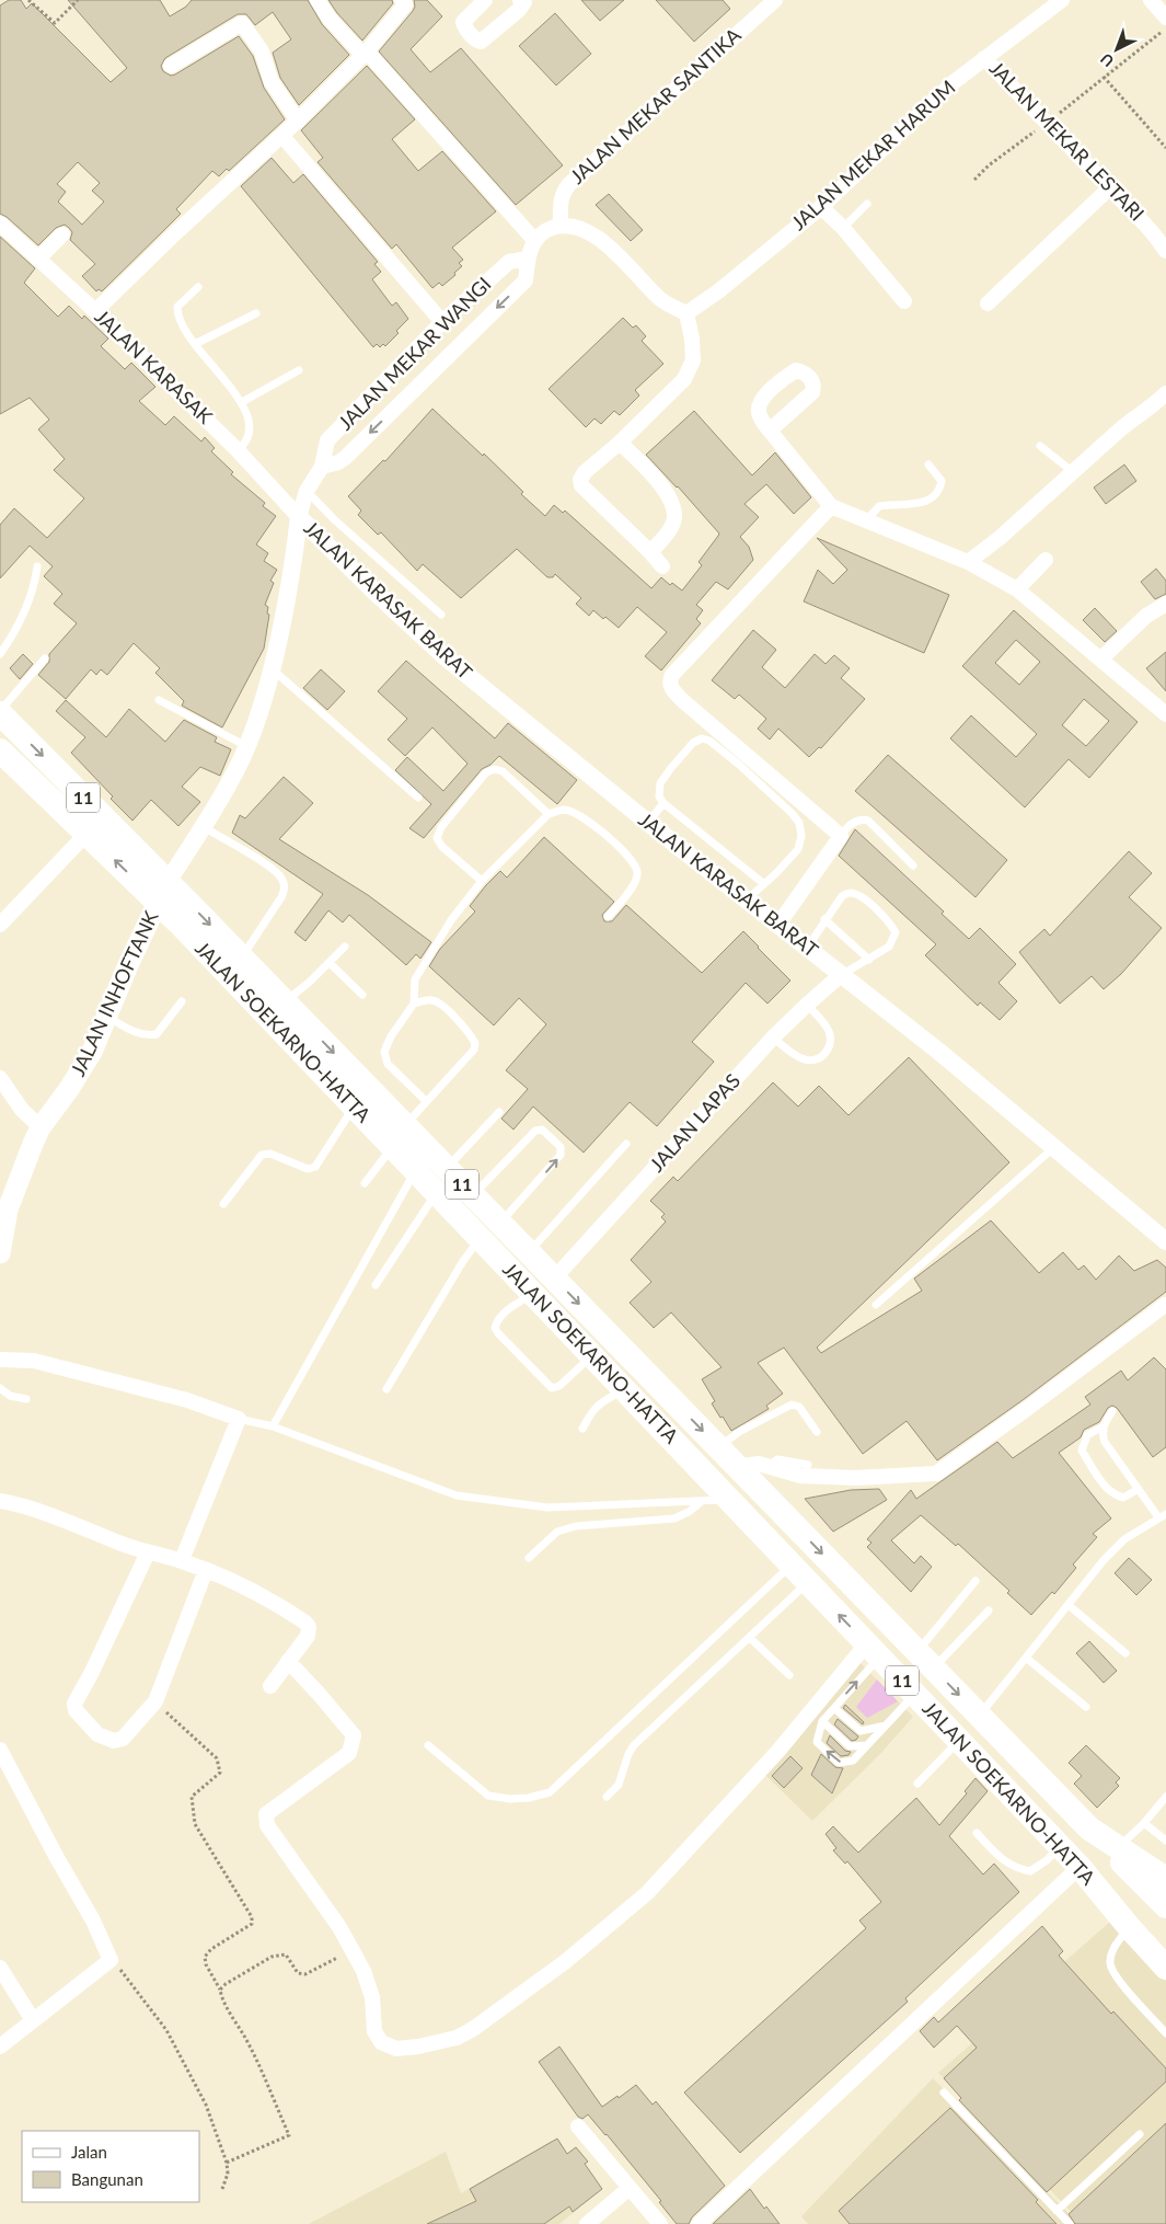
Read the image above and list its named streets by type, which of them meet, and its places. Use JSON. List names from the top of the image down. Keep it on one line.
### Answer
{"streets":{"highway":["11","JALAN SOEKARNO-HATTA"],"main road":["JALAN INHOFTANK"],"street":["JALAN MEKAR SANTIKA","JALAN MEKAR LESTARI","JALAN MEKAR HARUM","JALAN MEKAR WANGI","JALAN KARASAK","JALAN KARASAK BARAT","JALAN LAPAS"]},"crossings":[["JALAN MEKAR LESTARI","JALAN MEKAR HARUM"],["JALAN MEKAR WANGI","JALAN KARASAK"],["JALAN MEKAR WANGI","JALAN KARASAK BARAT"],["JALAN MEKAR WANGI","JALAN INHOFTANK"],["JALAN MEKAR WANGI","JALAN SOEKARNO-HATTA"],["JALAN KARASAK","JALAN KARASAK BARAT"],["JALAN KARASAK BARAT","JALAN LAPAS"],["11","JALAN SOEKARNO-HATTA"],["JALAN INHOFTANK","JALAN SOEKARNO-HATTA"],["JALAN SOEKARNO-HATTA","JALAN LAPAS"]],"legend":["Jalan","Bangunan"],"north":"bottom left"}
